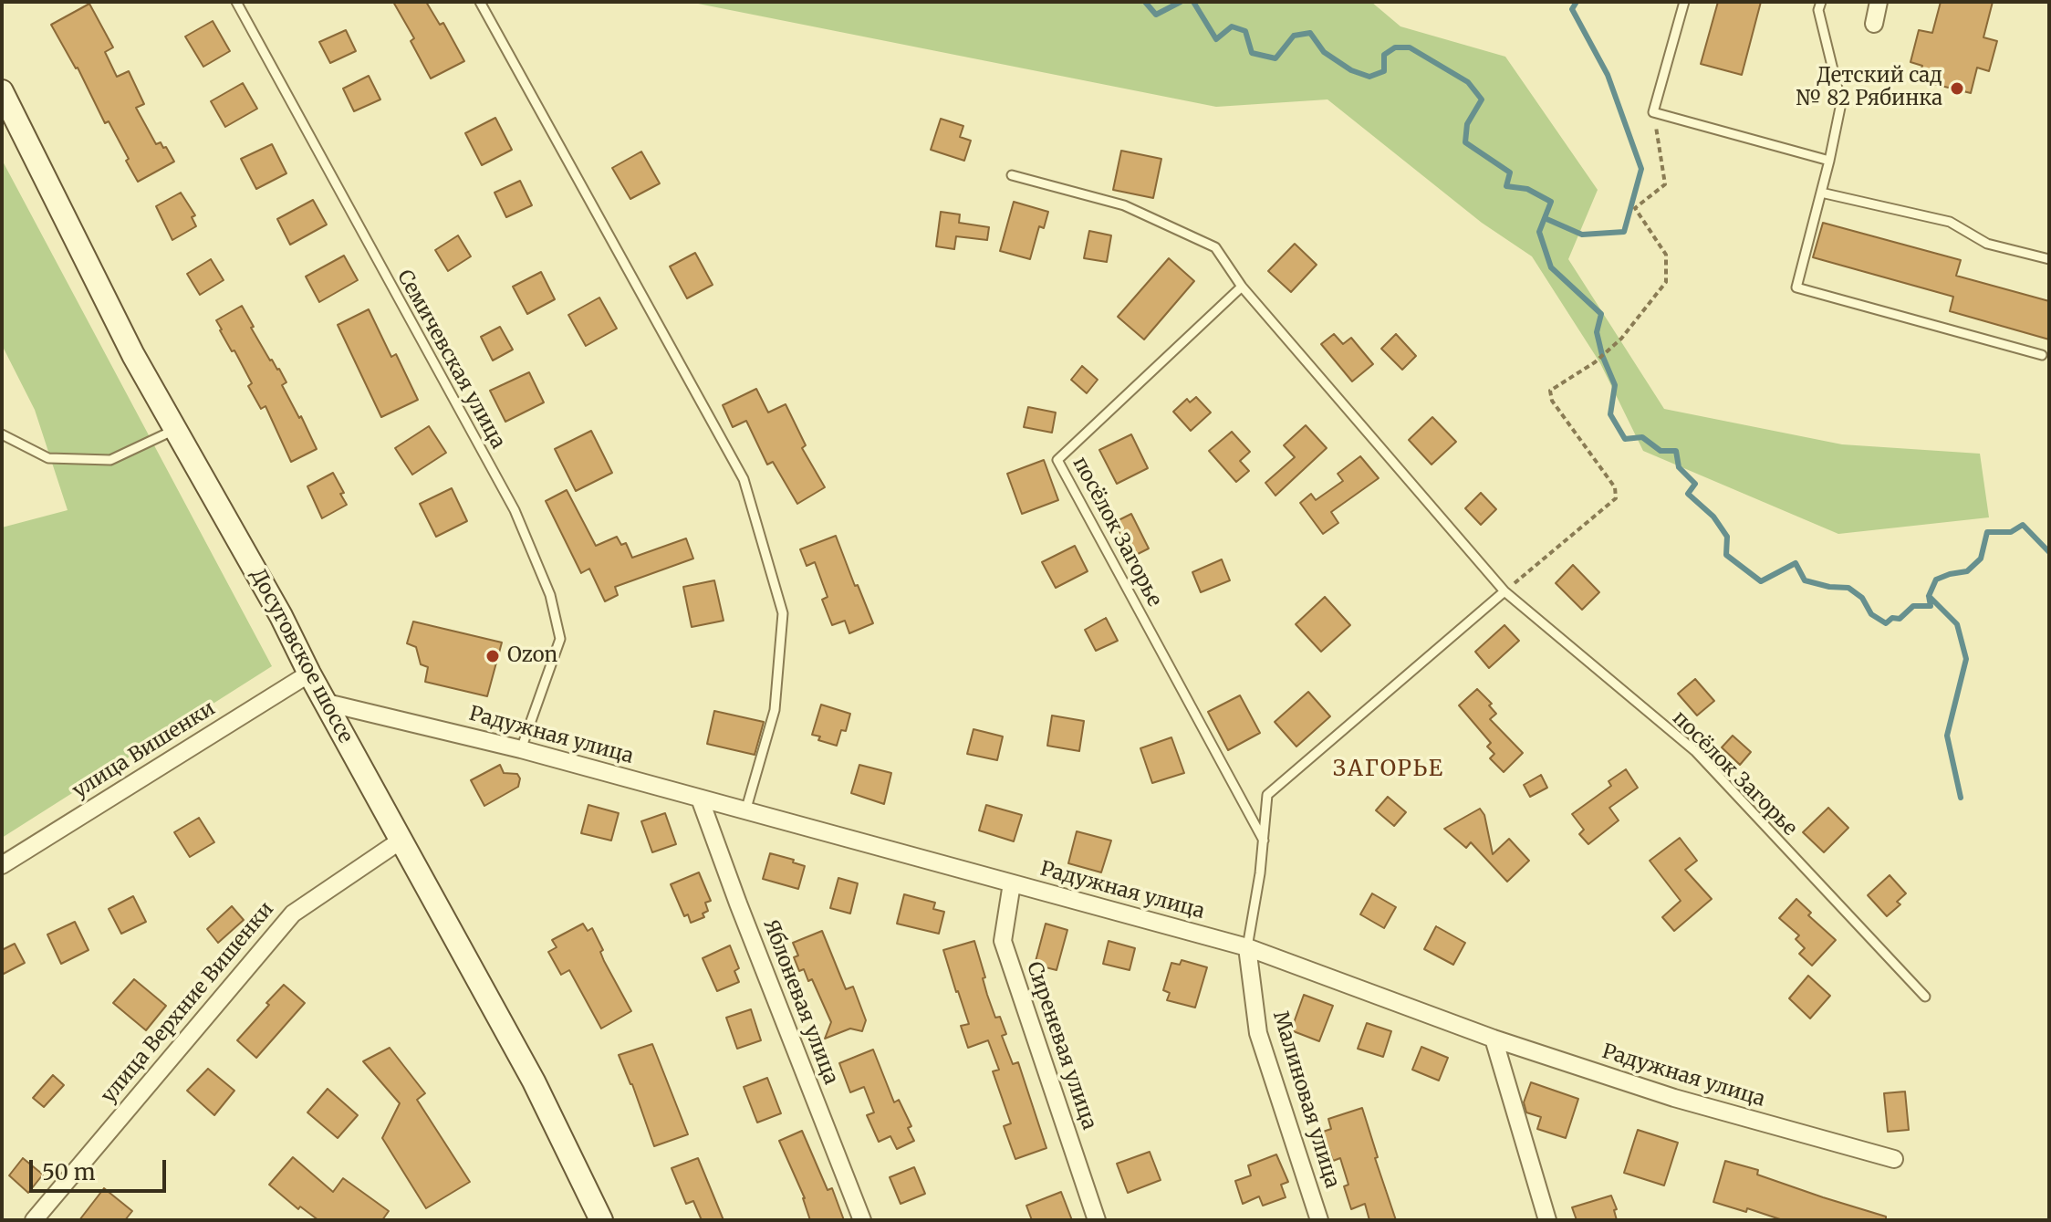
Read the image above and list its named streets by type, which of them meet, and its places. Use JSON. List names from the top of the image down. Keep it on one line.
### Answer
{"streets":{"main road":["Досуговское шоссе"],"street":["Радужная улица","улица Вишенки","Яблоневая улица","улица Верхние Вишенки","Сиреневая улица","Малиновая улица"],"lane":["Семичевская улица","посёлок Загорье"]},"crossings":[["Семичевская улица","Радужная улица"],["Досуговское шоссе","Радужная улица"],["Досуговское шоссе","улица Вишенки"],["Досуговское шоссе","улица Верхние Вишенки"],["Радужная улица","Яблоневая улица"],["Радужная улица","Сиреневая улица"],["Радужная улица","Малиновая улица"]],"districts":["ЗАГОРЬЕ"],"places":["Детский сад № 82 Рябинка","Ozon"],"scale_bar":"50 m"}
